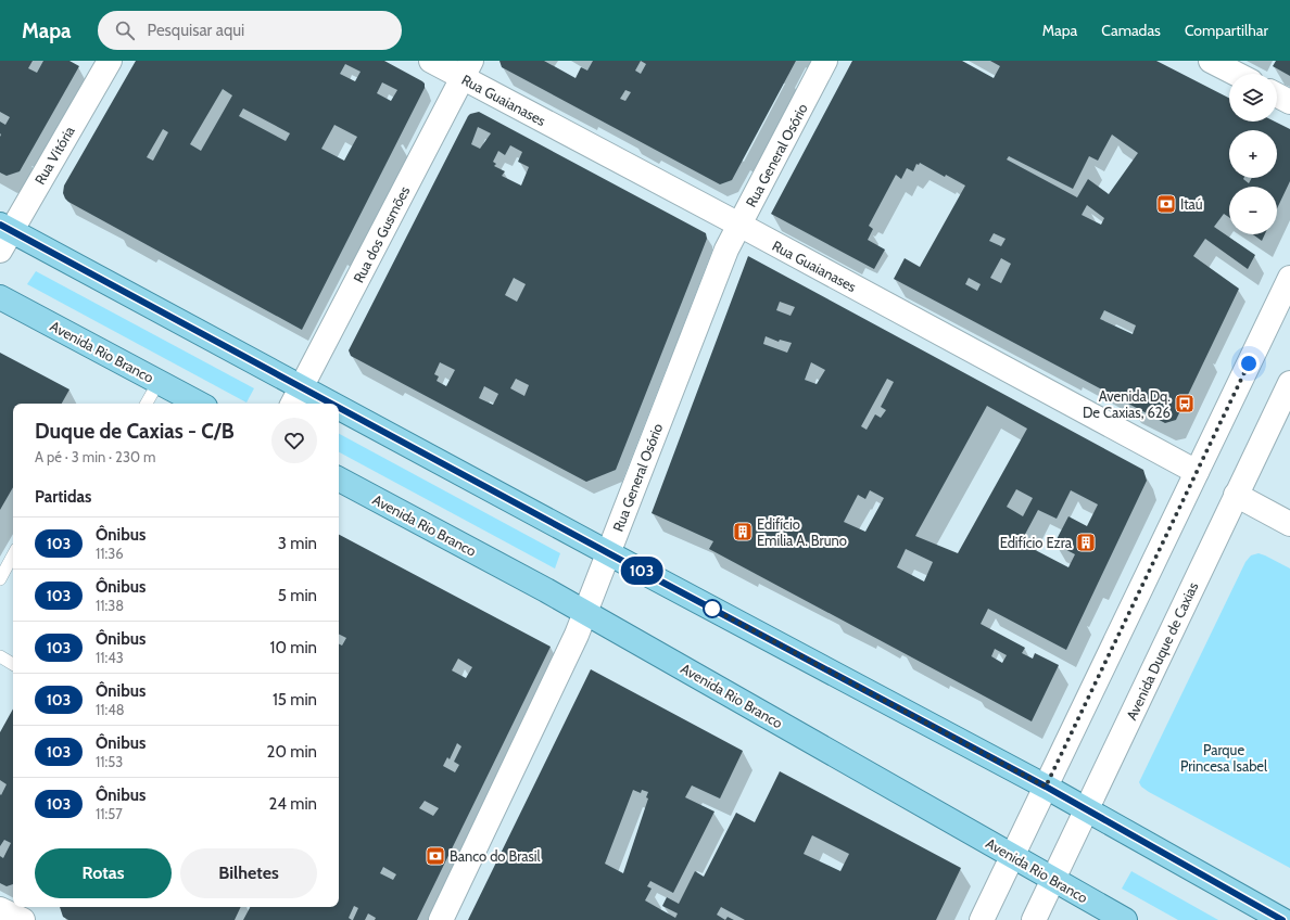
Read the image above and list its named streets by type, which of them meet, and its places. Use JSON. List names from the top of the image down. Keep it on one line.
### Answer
{"streets":{"main road":["Avenida Rio Branco"],"street":["Rua Guaianases","Rua Vitória","Rua General Osório","Rua dos Gusmões","Avenida Duque de Caxias"]},"crossings":[["Rua Guaianases","Rua General Osório"],["Rua Guaianases","Rua dos Gusmões"],["Rua General Osório","Avenida Rio Branco"],["Avenida Rio Branco","Avenida Duque de Caxias"]],"parks":["Parque Princesa Isabel"],"places":{"bank":["Itaú","Banco do Brasil"],"bus stop":["Avenida Dq. De Caxias, 626"],"building":["Edifício Emilia A. Bruno","Edifício Ezra"]},"lines":["bus line 103"],"page":{"header":"Mapa","search":"Pesquisar aqui","nav":["Mapa","Camadas","Compartilhar"],"on_map":"103","map_buttons":["+","−"],"heading":[["Duque de Caxias - C/B","A pé · 3 min · 230 m"],"Partidas"],"list":[{"mark":"103","name":"Ônibus","note":"11:36","value":"3 min"},{"mark":"103","name":"Ônibus","note":"11:38","value":"5 min"},{"mark":"103","name":"Ônibus","note":"11:43","value":"10 min"},{"mark":"103","name":"Ônibus","note":"11:48","value":"15 min"},{"mark":"103","name":"Ônibus","note":"11:53","value":"20 min"},{"mark":"103","name":"Ônibus","note":"11:57","value":"24 min"}],"buttons":["Rotas","Bilhetes"]}}
